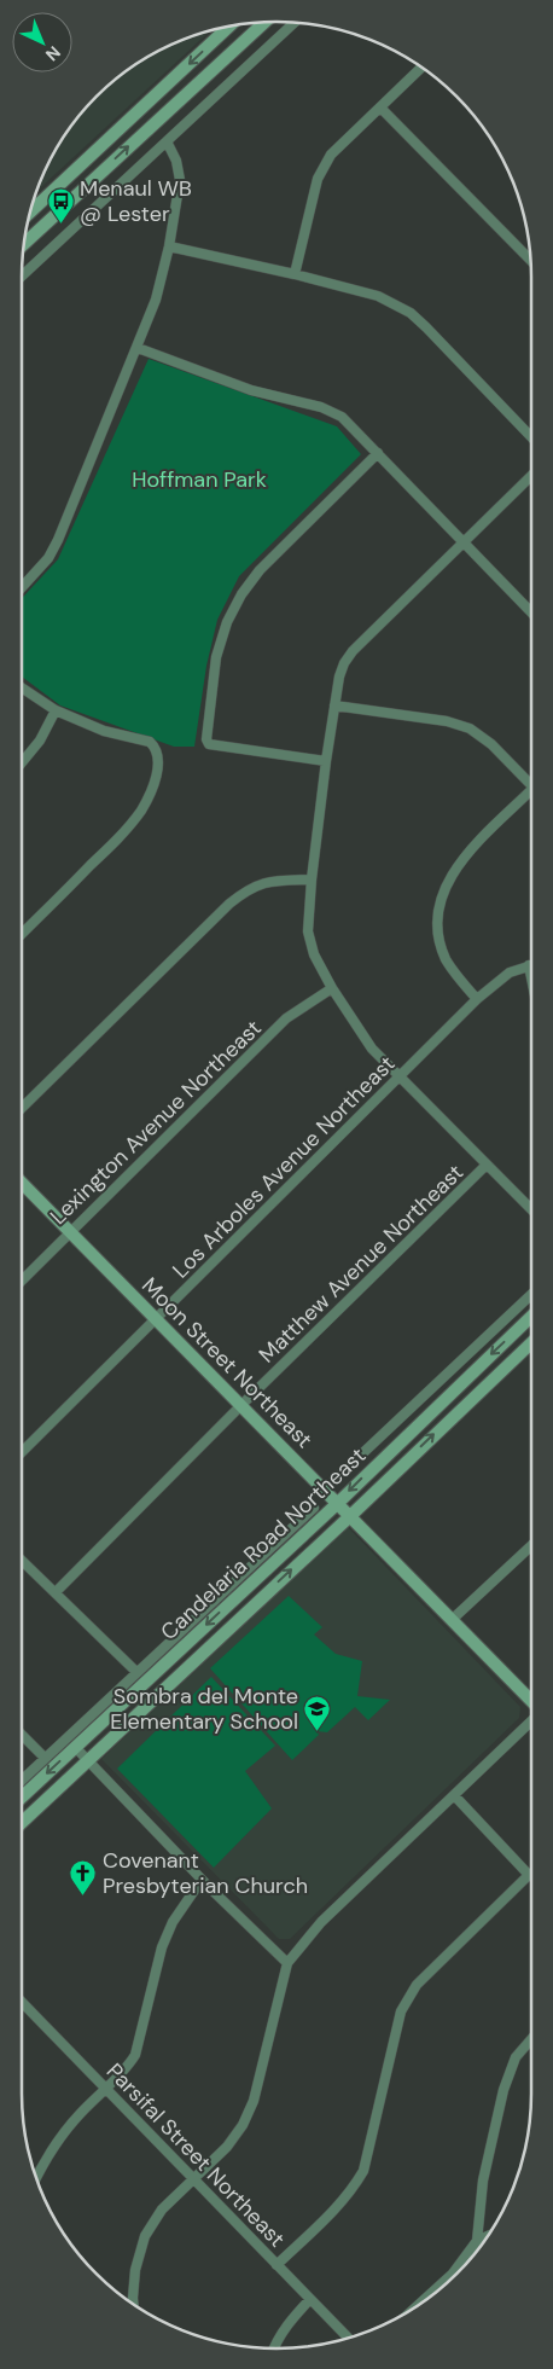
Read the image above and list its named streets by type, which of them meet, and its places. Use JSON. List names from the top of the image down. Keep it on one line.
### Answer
{"streets":{"main road":["Moon Street Northeast","Candelaria Road Northeast"],"street":["Lexington Avenue Northeast","Los Arboles Avenue Northeast","Matthew Avenue Northeast","Parsifal Street Northeast"]},"crossings":[["Lexington Avenue Northeast","Moon Street Northeast"],["Los Arboles Avenue Northeast","Moon Street Northeast"],["Matthew Avenue Northeast","Moon Street Northeast"],["Moon Street Northeast","Candelaria Road Northeast"]],"parks":["Hoffman Park"],"places":{"bus stop":["Menaul WB @ Lester"],"school or university":["Sombra del Monte Elementary School"],"church":["Covenant Presbyterian Church"]},"north":"bottom right"}
